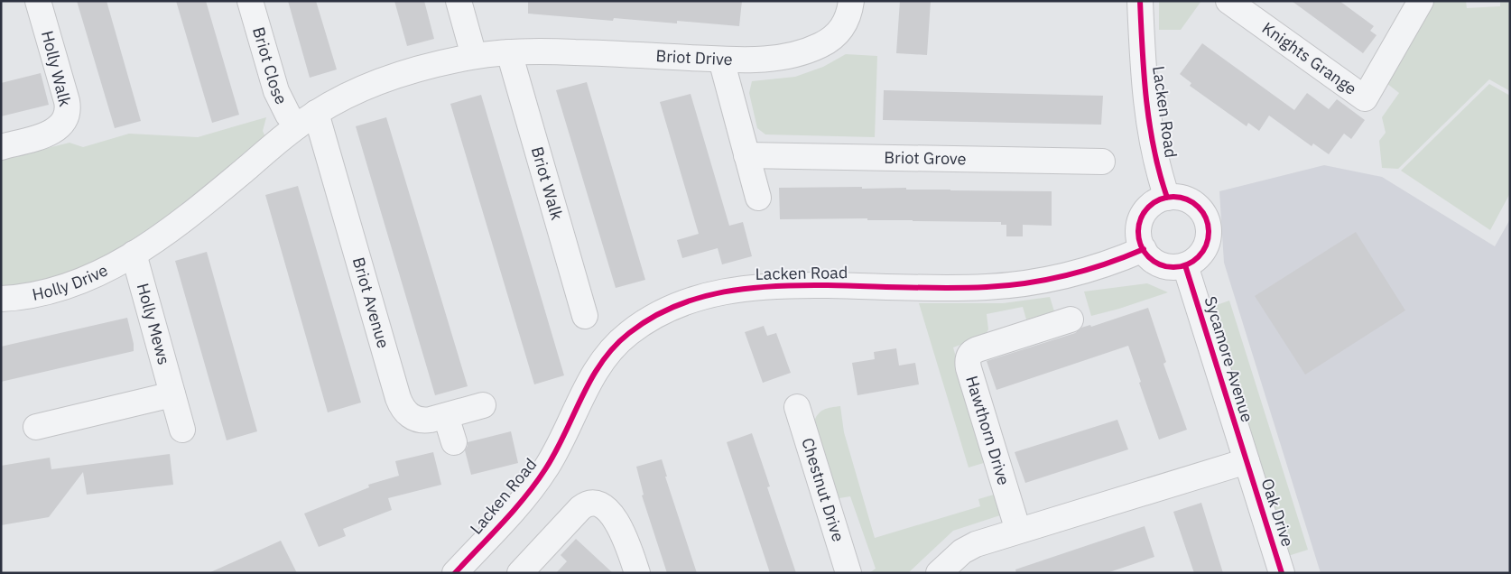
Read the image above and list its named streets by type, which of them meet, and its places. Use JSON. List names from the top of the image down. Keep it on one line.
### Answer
{"streets":{"street":["Briot Drive","Knights Grange","Briot Close","Holly Walk","Lacken Road","Briot Grove","Briot Walk","Holly Drive","Briot Avenue","Holly Mews","Sycamore Avenue","Hawthorn Drive","Chestnut Drive","Oak Drive"]},"crossings":[["Briot Drive","Briot Close"],["Briot Drive","Briot Walk"],["Briot Drive","Holly Drive"],["Briot Drive","Briot Avenue"],["Briot Close","Holly Drive"],["Briot Close","Briot Avenue"],["Lacken Road","Sycamore Avenue"],["Holly Drive","Briot Avenue"],["Holly Drive","Holly Mews"],["Sycamore Avenue","Oak Drive"]]}
